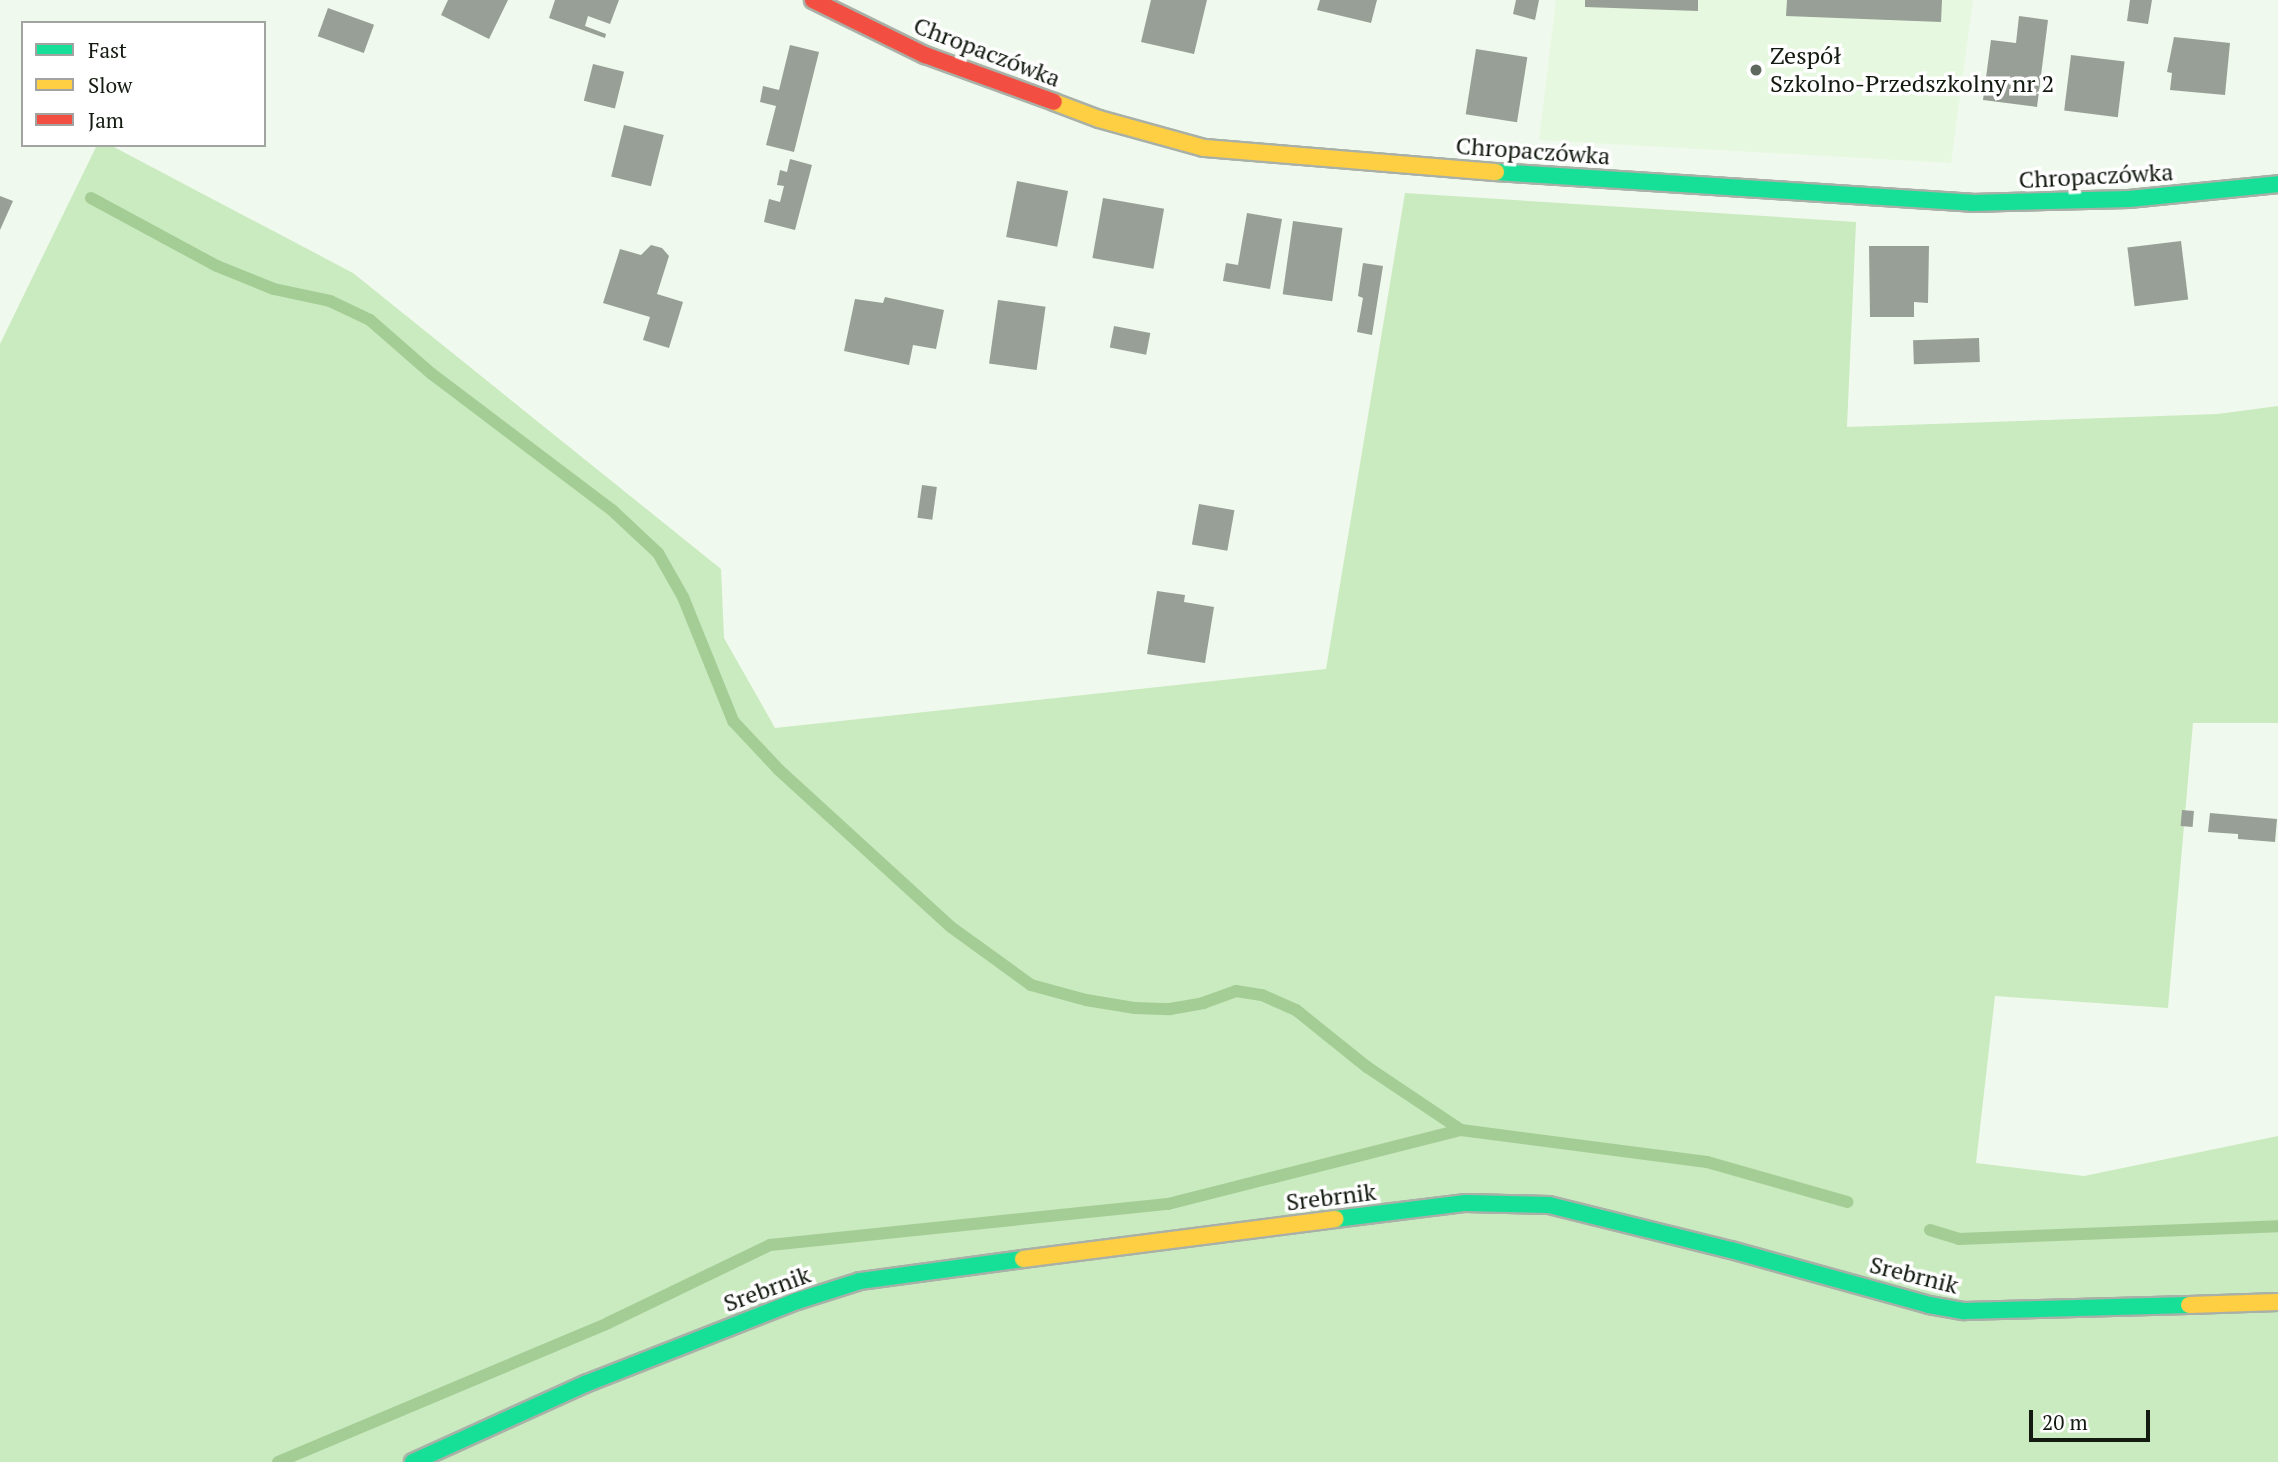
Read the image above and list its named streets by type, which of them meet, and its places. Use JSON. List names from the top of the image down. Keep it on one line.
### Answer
{"streets":{"street":["Chropaczówka","Srebrnik"]},"places":["Zespół Szkolno-Przedszkolny nr 2"],"legend":["Fast","Slow","Jam"],"scale_bar":"20 m"}
